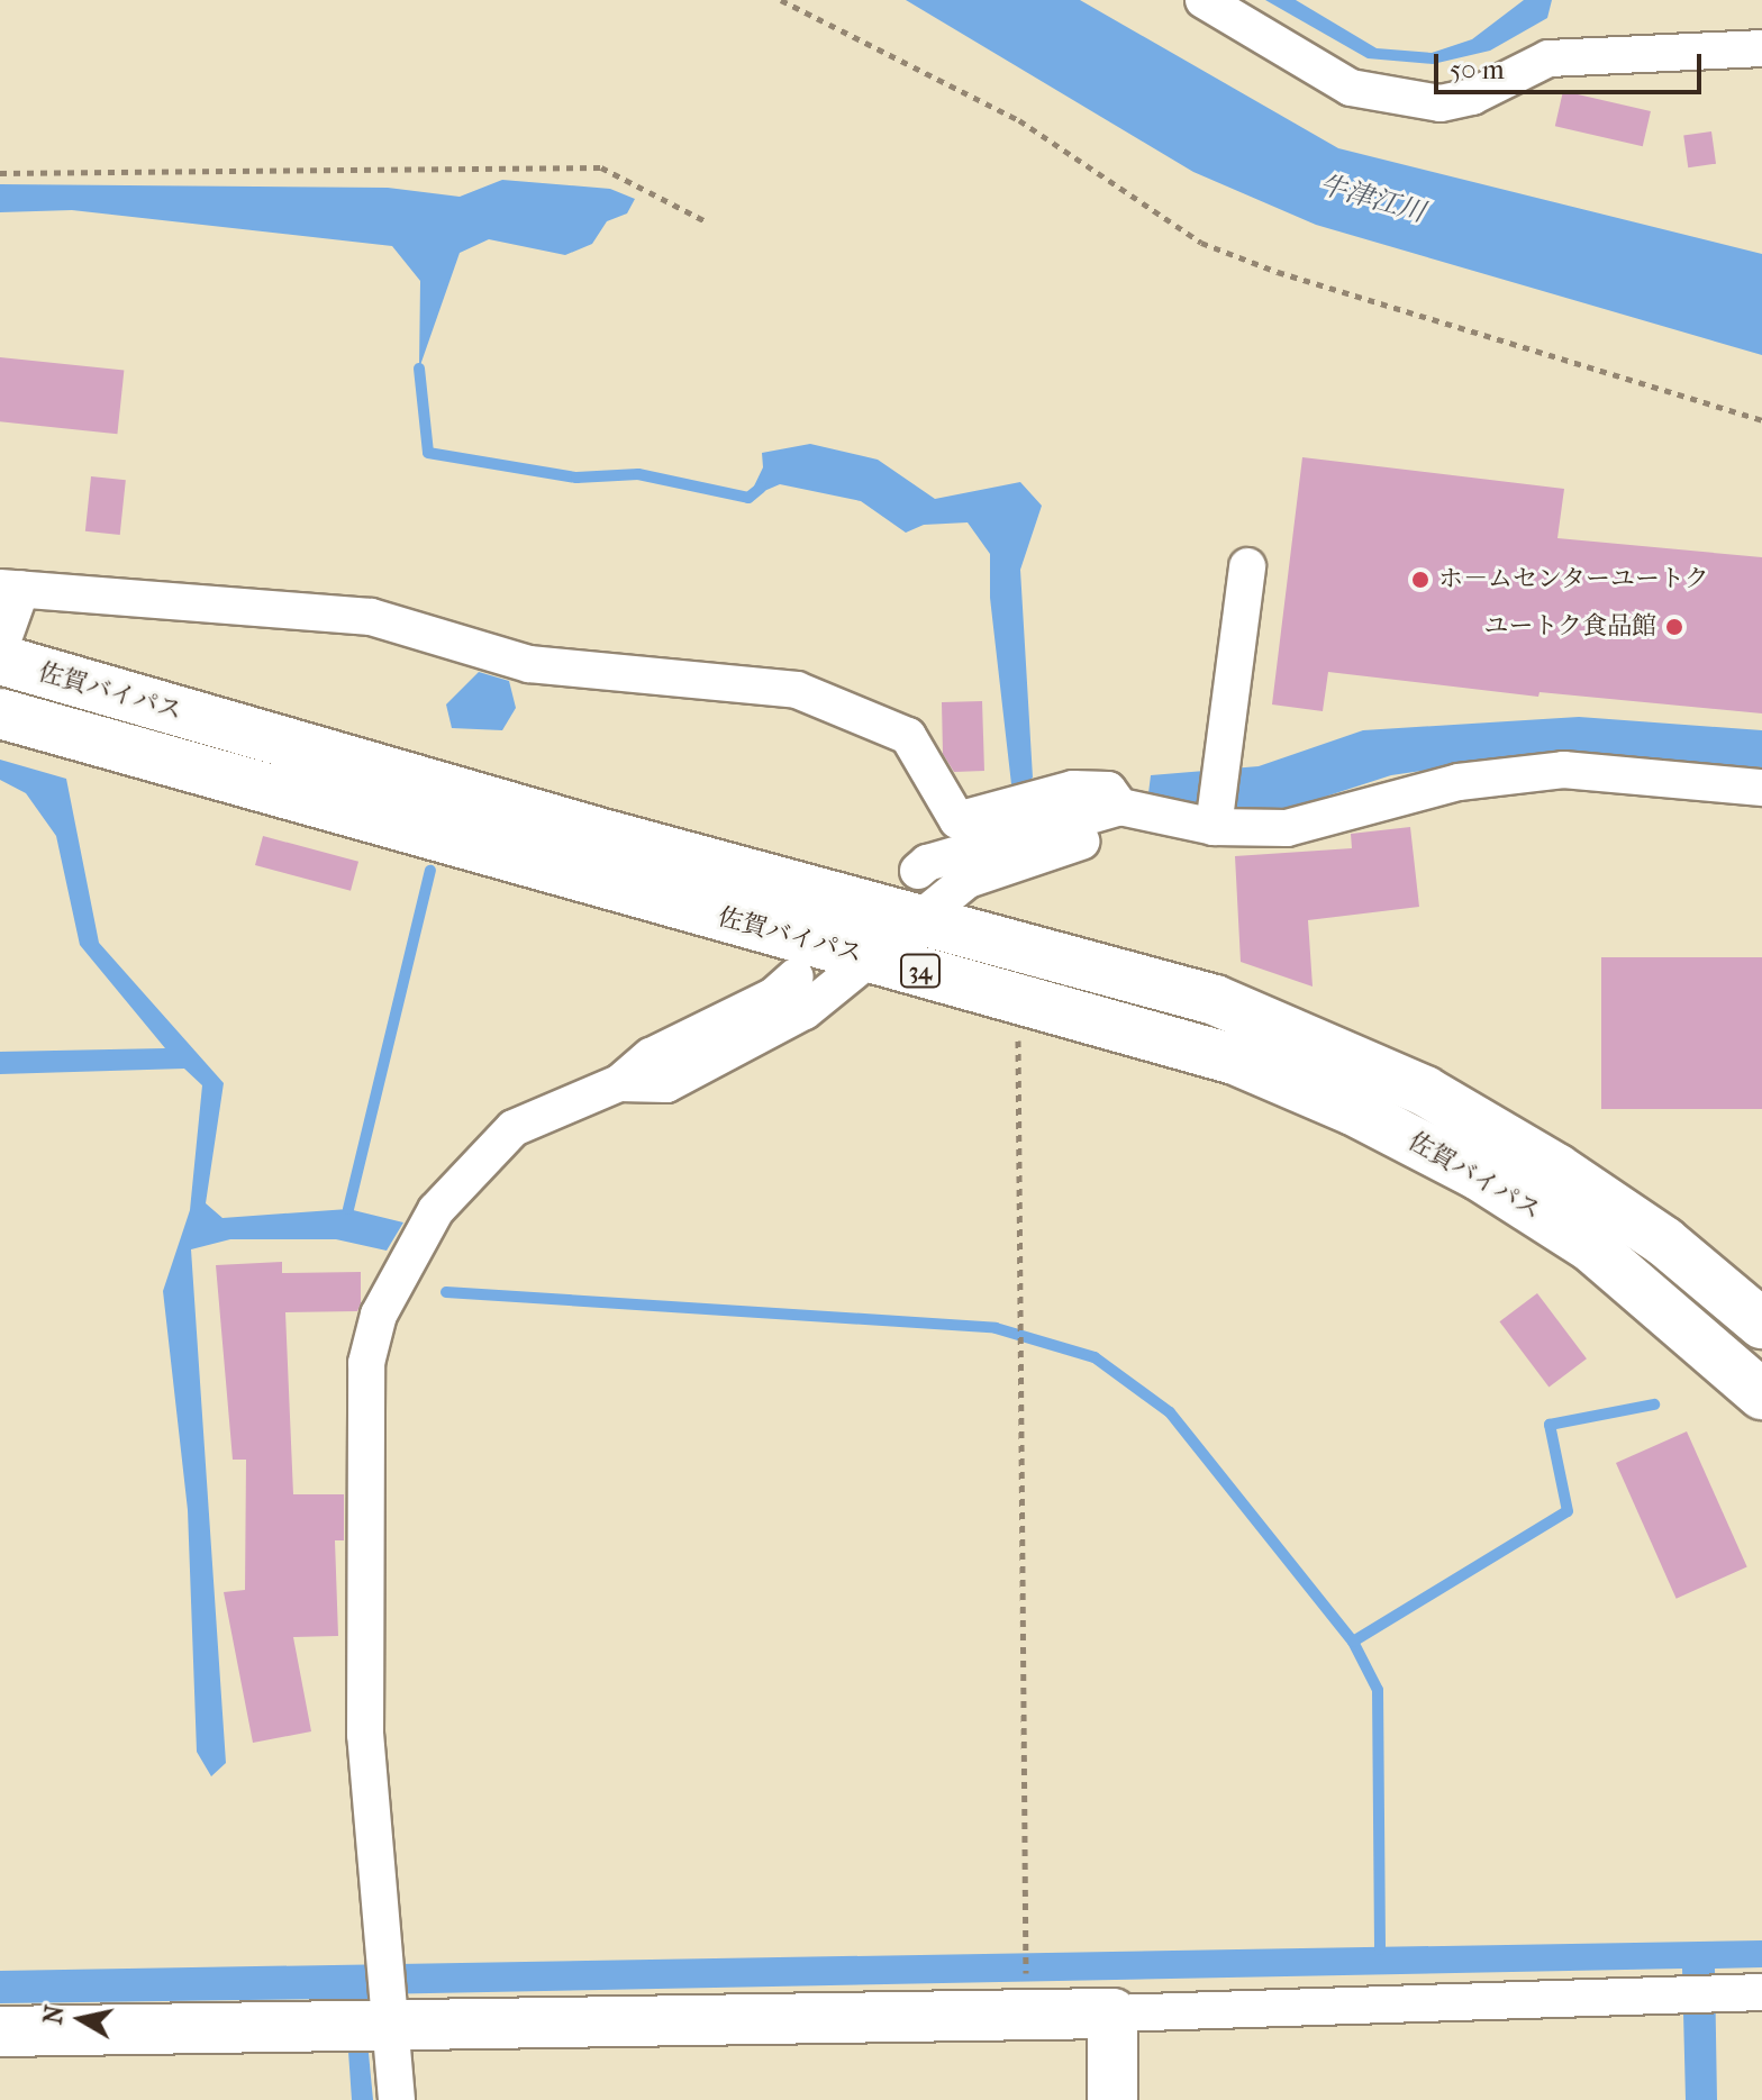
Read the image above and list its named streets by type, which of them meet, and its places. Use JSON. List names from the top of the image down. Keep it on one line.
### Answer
{"streets":{"main road":["佐賀バイパス","34"]},"water":["牛津江川"],"places":["ホ－ムセンターユートク","ユートク食品館"],"scale_bar":"50 m","north":"left"}
